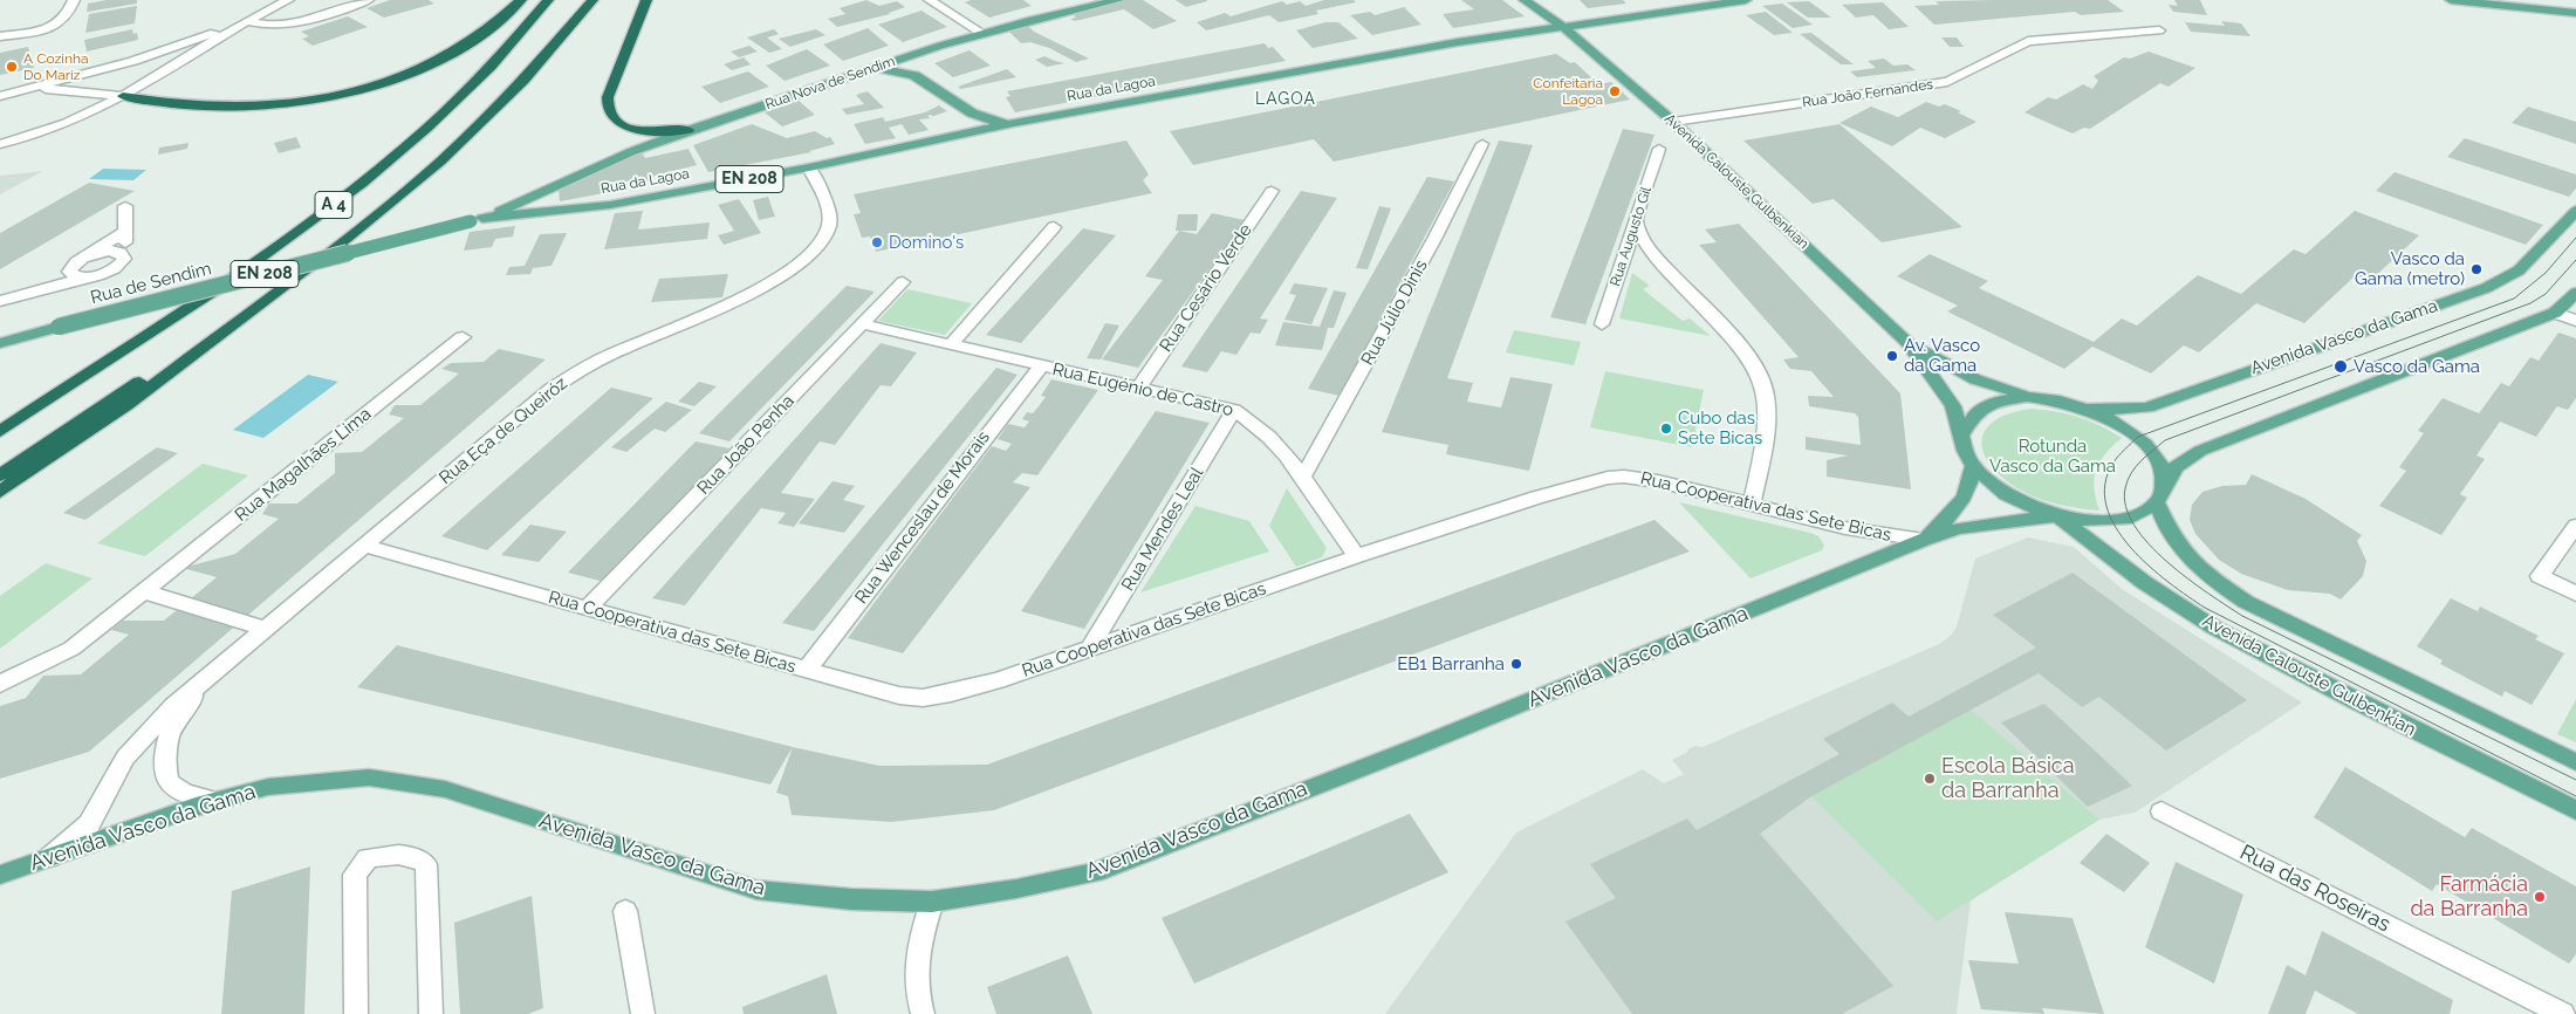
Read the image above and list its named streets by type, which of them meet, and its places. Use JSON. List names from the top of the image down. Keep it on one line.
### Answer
{"streets":{"highway":["A 4"],"main road":["Rua Nova de Sendim","Rua da Lagoa","EN 208","Avenida Calouste Gulbenkian","Rua de Sendim","Avenida Vasco da Gama"],"street":["Rua João Fernandes","Rua Augusto Gil","Rua Cesário Verde","Rua Júlio Dinis","Rua Eugénio de Castro","Rua Eça de Queiróz","Rua João Penha","Rua Magalhães Lima","Rua Cooperativa das Sete Bicas","Rua Wenceslau de Morais","Rua Mendes Leal","Rua das Roseiras"]},"crossings":[["Rua Nova de Sendim","Rua da Lagoa"],["Rua Nova de Sendim","Rua de Sendim"],["Rua da Lagoa","Avenida Calouste Gulbenkian"],["Rua da Lagoa","Rua de Sendim"],["Rua da Lagoa","Rua Eça de Queiróz"],["Rua João Fernandes","Avenida Calouste Gulbenkian"],["Avenida Calouste Gulbenkian","Avenida Vasco da Gama"],["Rua Cesário Verde","Rua Eugénio de Castro"],["Rua Júlio Dinis","Rua Eugénio de Castro"],["Avenida Vasco da Gama","Rua Eça de Queiróz"],["Avenida Vasco da Gama","Rua Cooperativa das Sete Bicas"],["Rua Eugénio de Castro","Rua João Penha"],["Rua Eugénio de Castro","Rua Cooperativa das Sete Bicas"],["Rua Eugénio de Castro","Rua Wenceslau de Morais"],["Rua Eugénio de Castro","Rua Mendes Leal"],["Rua Eça de Queiróz","Rua Cooperativa das Sete Bicas"],["Rua João Penha","Rua Cooperativa das Sete Bicas"],["Rua Cooperativa das Sete Bicas","Rua Wenceslau de Morais"],["Rua Cooperativa das Sete Bicas","Rua Mendes Leal"]],"districts":["LAGOA"],"parks":["Rotunda Vasco da Gama"],"places":["A Cozinha Do Mariz","Confeitaria Lagoa","Domino's","Vasco da Gama (metro)","Av. Vasco da Gama","Vasco da Gama","Cubo das Sete Bicas","EB1 Barranha","Escola Básica da Barranha","Farmácia da Barranha"]}
